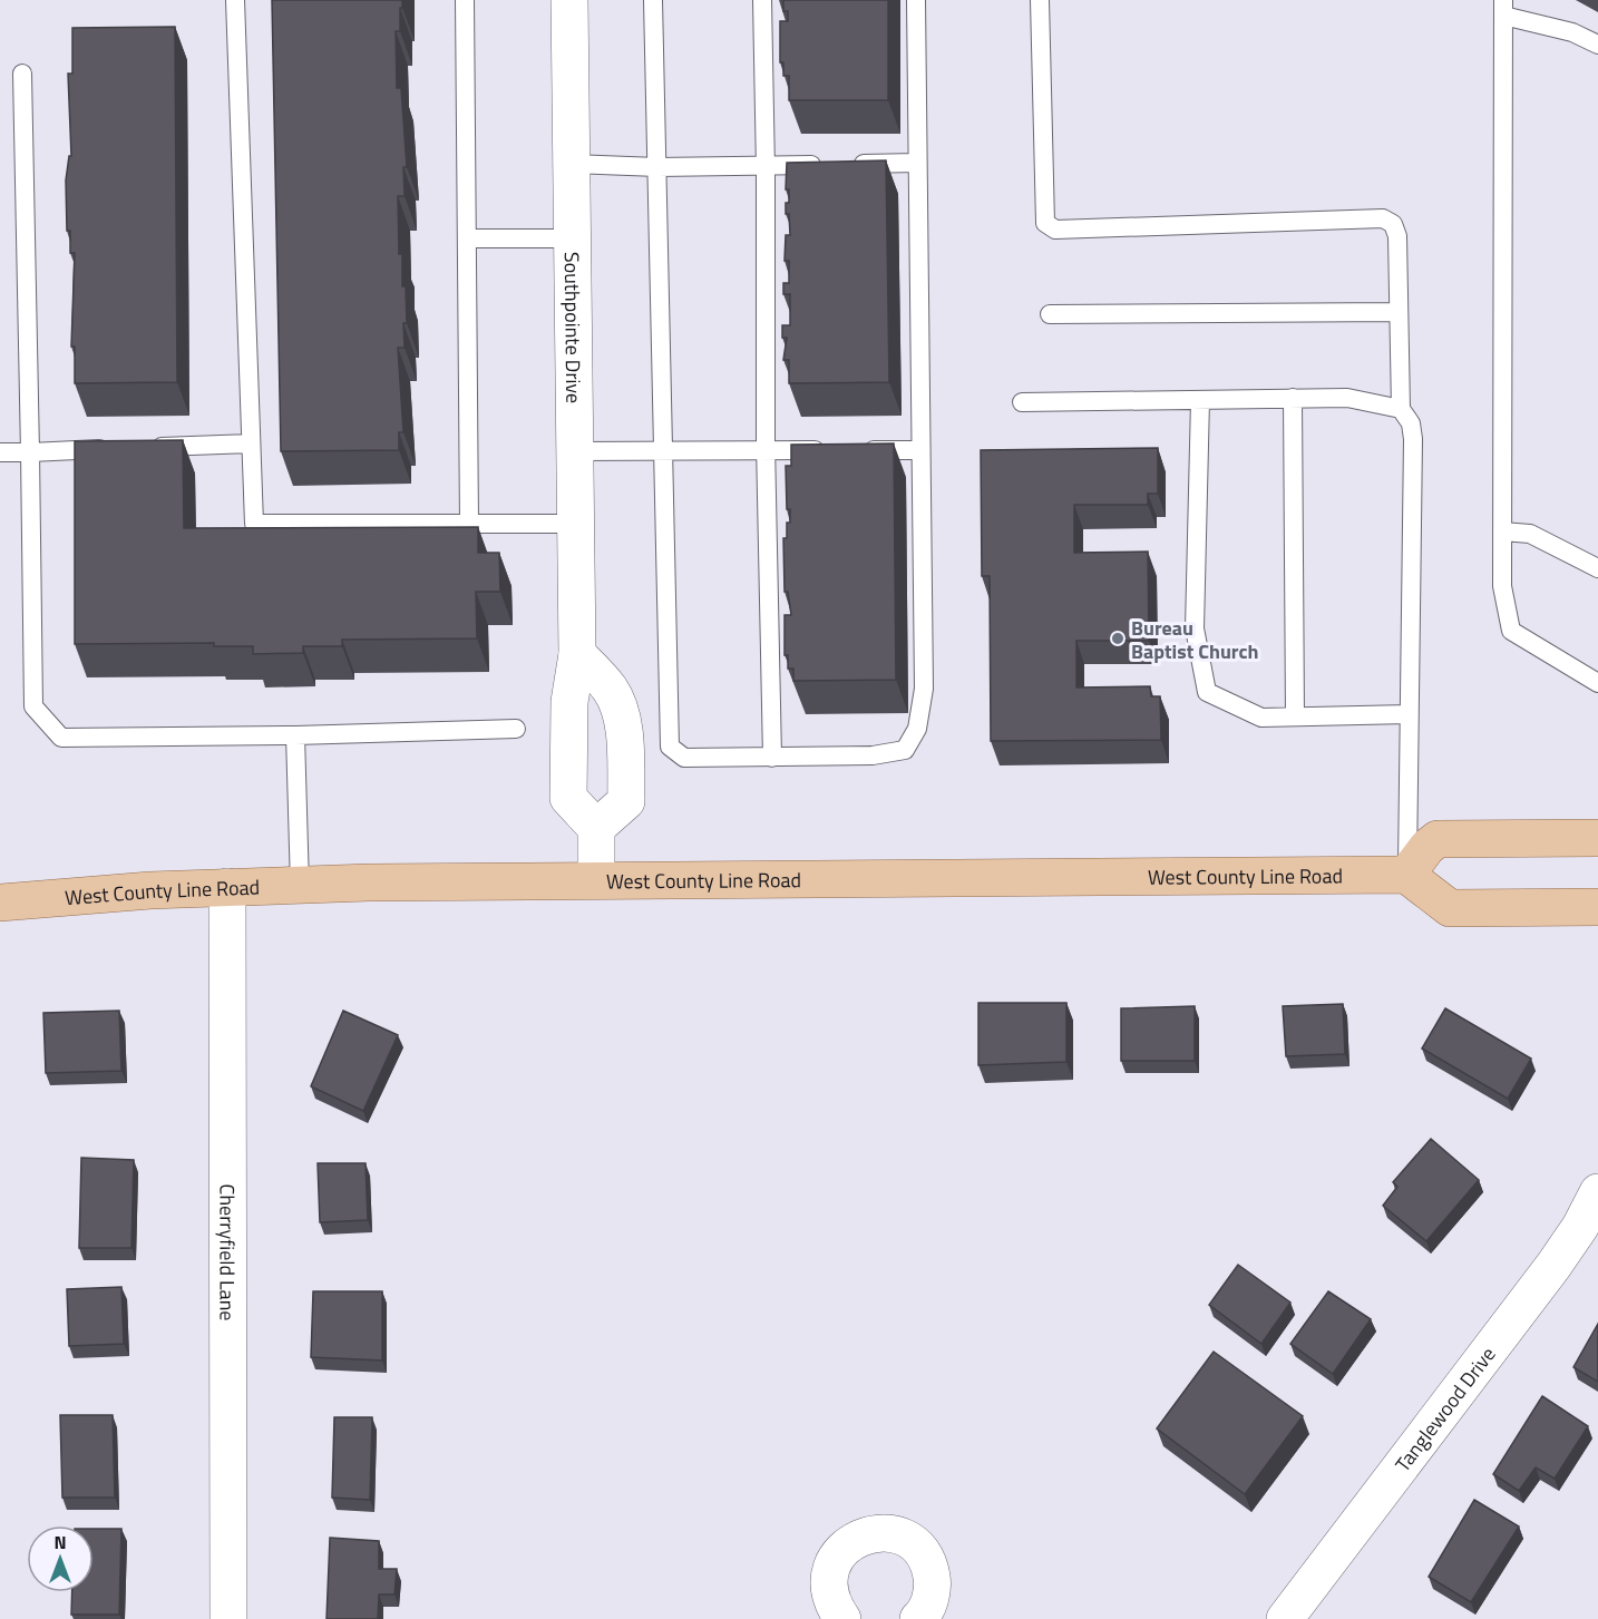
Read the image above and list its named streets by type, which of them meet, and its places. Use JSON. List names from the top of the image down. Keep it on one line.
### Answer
{"streets":{"main road":["West County Line Road"],"street":["Southpointe Drive","Cherryfield Lane","Tanglewood Drive"]},"crossings":[["West County Line Road","Cherryfield Lane"]],"places":["Bureau Baptist Church"],"north":"top"}
